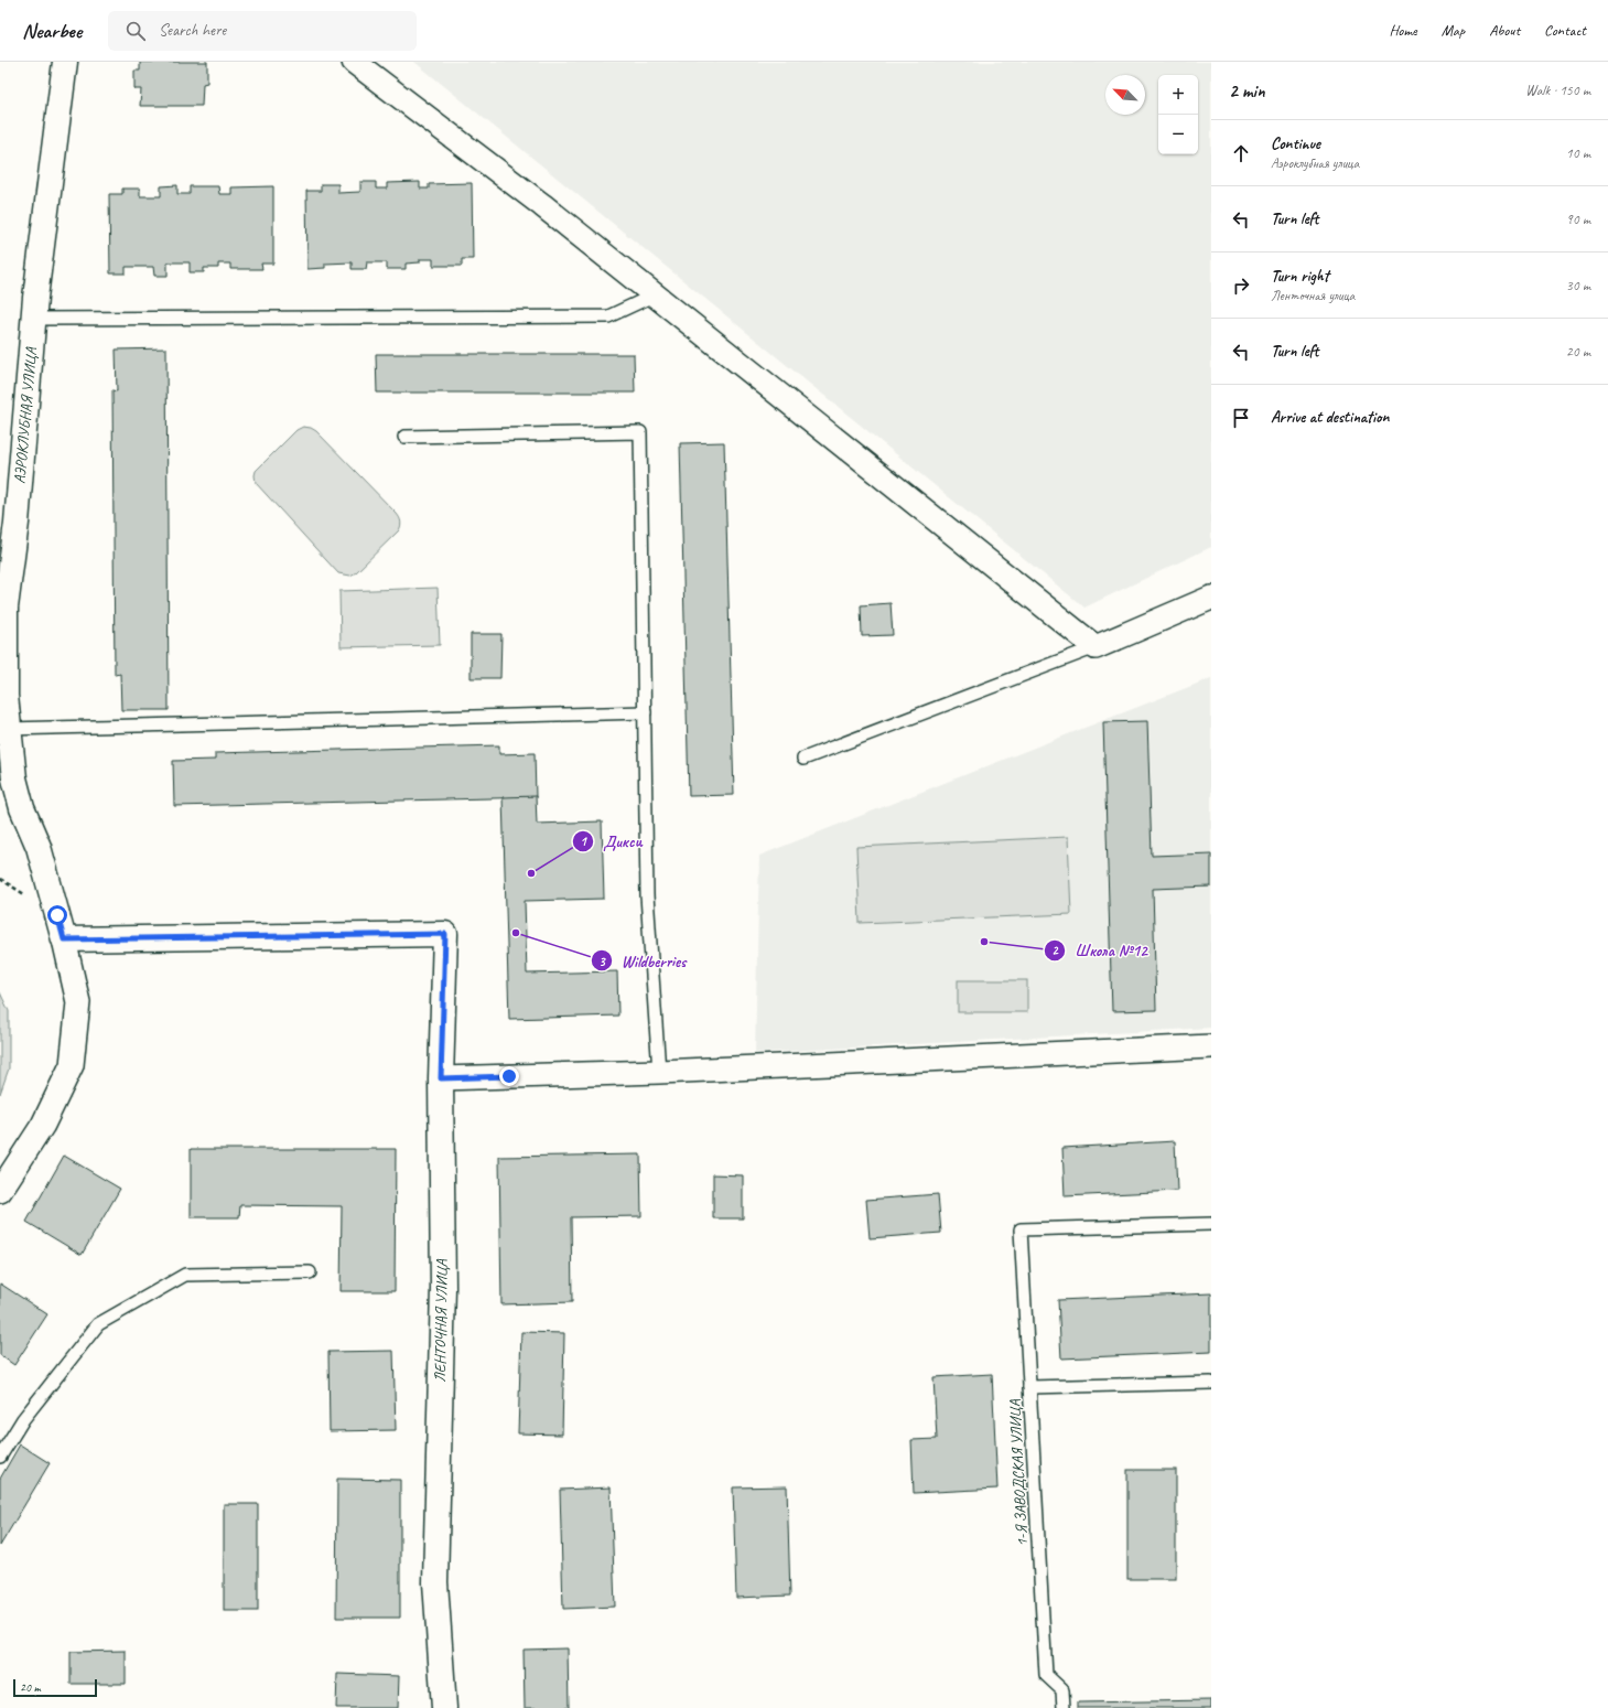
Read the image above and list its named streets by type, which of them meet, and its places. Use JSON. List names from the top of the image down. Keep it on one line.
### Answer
{"streets":{"street":["АЭРОКЛУБНАЯ УЛИЦА","ЛЕНТОЧНАЯ УЛИЦА"],"lane":["1-Я ЗАВОДСКАЯ УЛИЦА"]},"crossings":[["АЭРОКЛУБНАЯ УЛИЦА","ЛЕНТОЧНАЯ УЛИЦА"]],"places":["Дикси","Wildberries","Школа №12"],"scale_bar":"20 m","north":"top left","page":{"header":"Nearbee","search":"Search here","nav":["Home","Map","About","Contact"],"heading":["2 min","Walk · 150 m"],"map_buttons":["+","−"],"list":[["Continue","Аэроклубная улица","10 m"],["Turn left","90 m"],["Turn right","Ленточная улица","30 m"],["Turn left","20 m"],"Arrive at destination"],"scale":"20 m"}}
